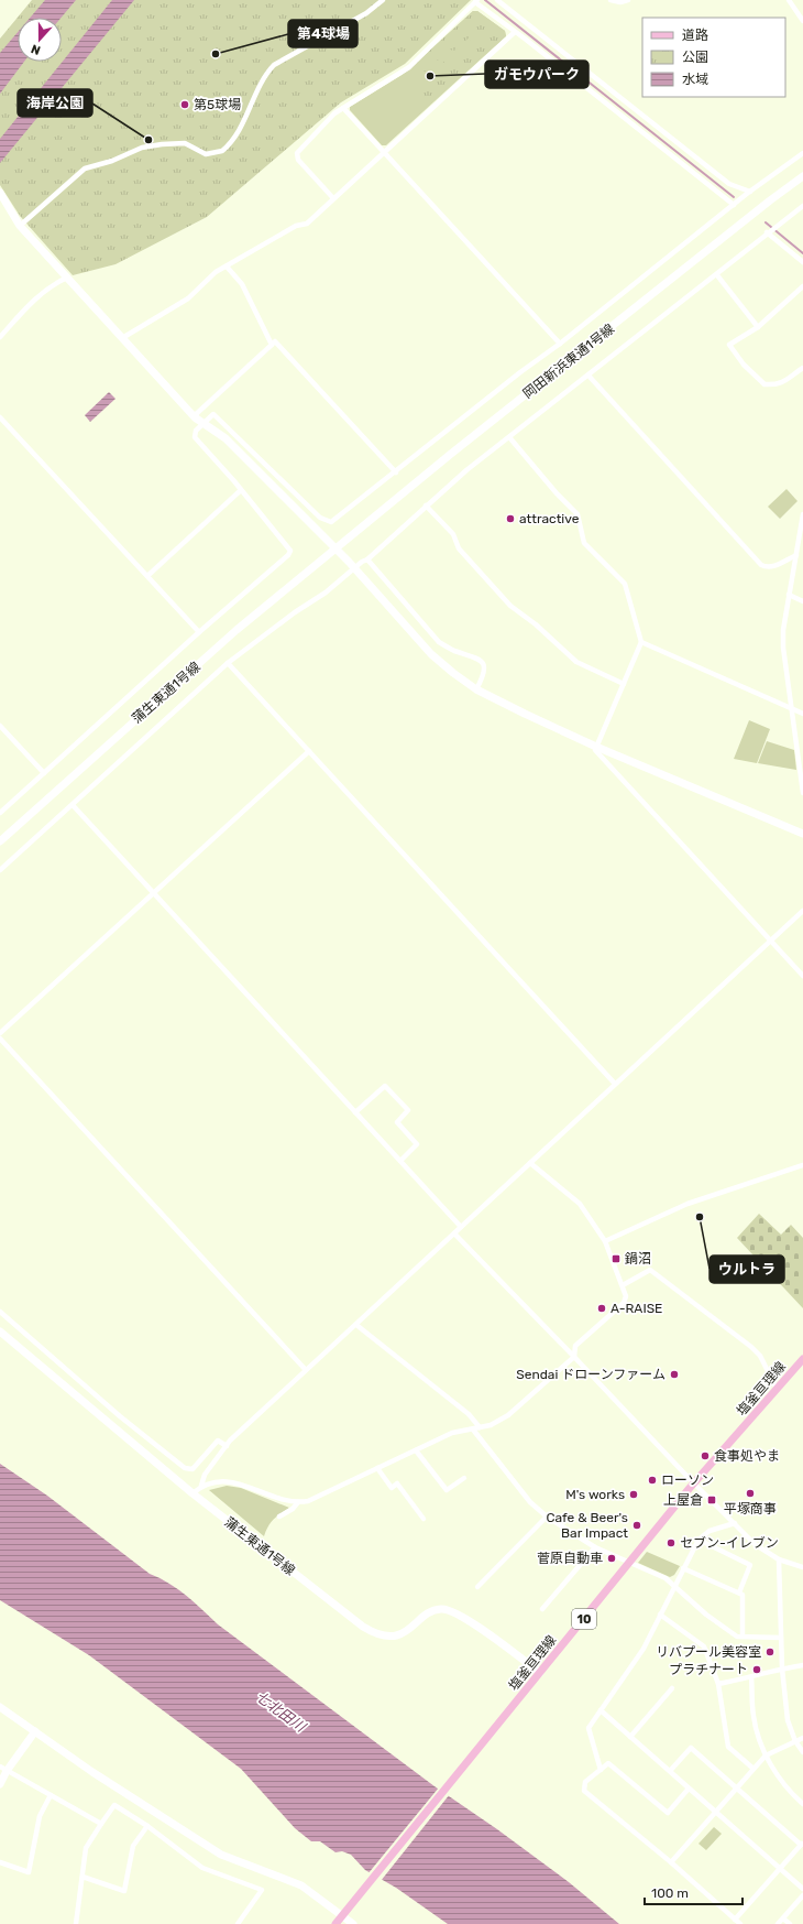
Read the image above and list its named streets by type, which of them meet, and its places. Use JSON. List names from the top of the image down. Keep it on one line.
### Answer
{"streets":{"main road":["塩釜亘理線","10"],"street":["岡田新浜東通1号線","蒲生東通1号線"]},"crossings":[["岡田新浜東通1号線","蒲生東通1号線"],["蒲生東通1号線","塩釜亘理線"]],"water":["七北田川"],"places":{"other":["第4球場","ガモウパーク","第5球場","海岸公園","attractive","ウルトラ","A-RAISE","Sendai ドローンファーム","食事処やま","ローソン","平塚商事","M's works","Cafe & Beer's Bar Impact","セブン-イレブン","菅原自動車","リバプール美容室","プラチナート"],"transit":["鍋沼","上屋倉"]},"legend":["道路","公園","水域"],"scale_bar":"100 m","north":"bottom"}
